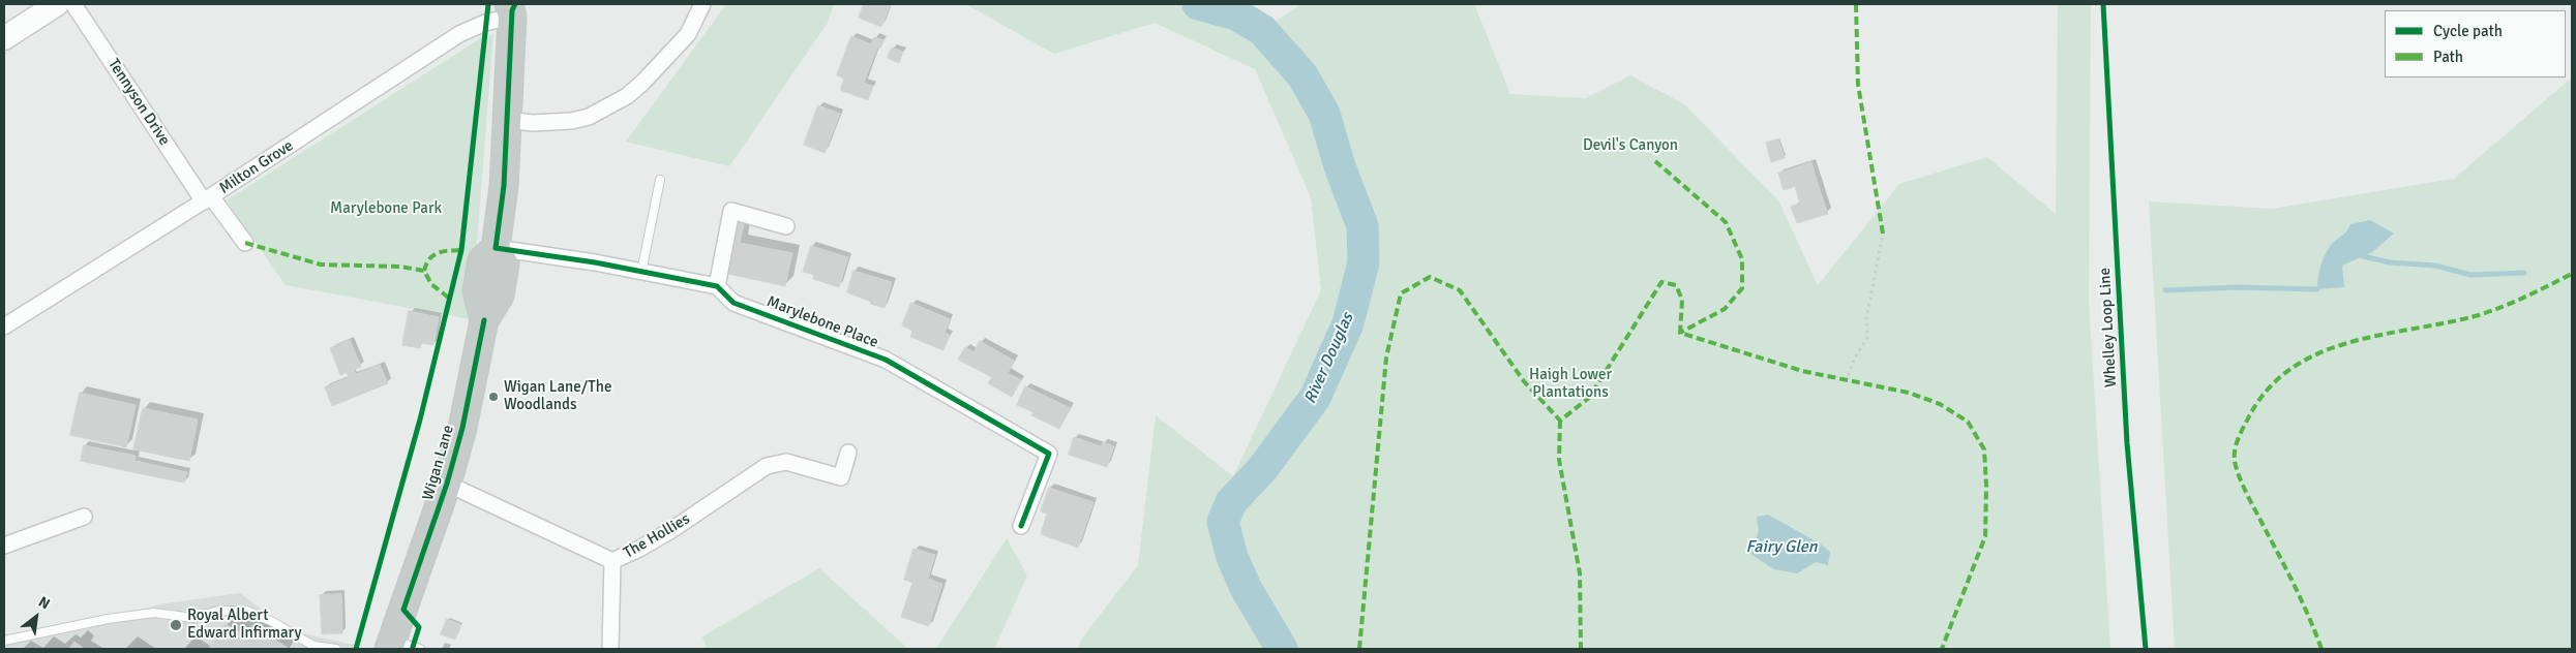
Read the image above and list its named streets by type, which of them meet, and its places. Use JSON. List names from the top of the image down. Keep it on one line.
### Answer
{"streets":{"highway":["Wigan Lane"],"street":["Tennyson Drive","Milton Grove","Marylebone Place","The Hollies"],"cycle path":["Whelley Loop Line"]},"crossings":[["Tennyson Drive","Milton Grove"],["Milton Grove","Wigan Lane"],["Wigan Lane","The Hollies"]],"water":["River Douglas","Fairy Glen"],"parks":["Devil's Canyon","Marylebone Park","Haigh Lower Plantations"],"places":["Wigan Lane/The Woodlands","Royal Albert Edward Infirmary"],"legend":["Cycle path","Path"],"north":"top right"}
